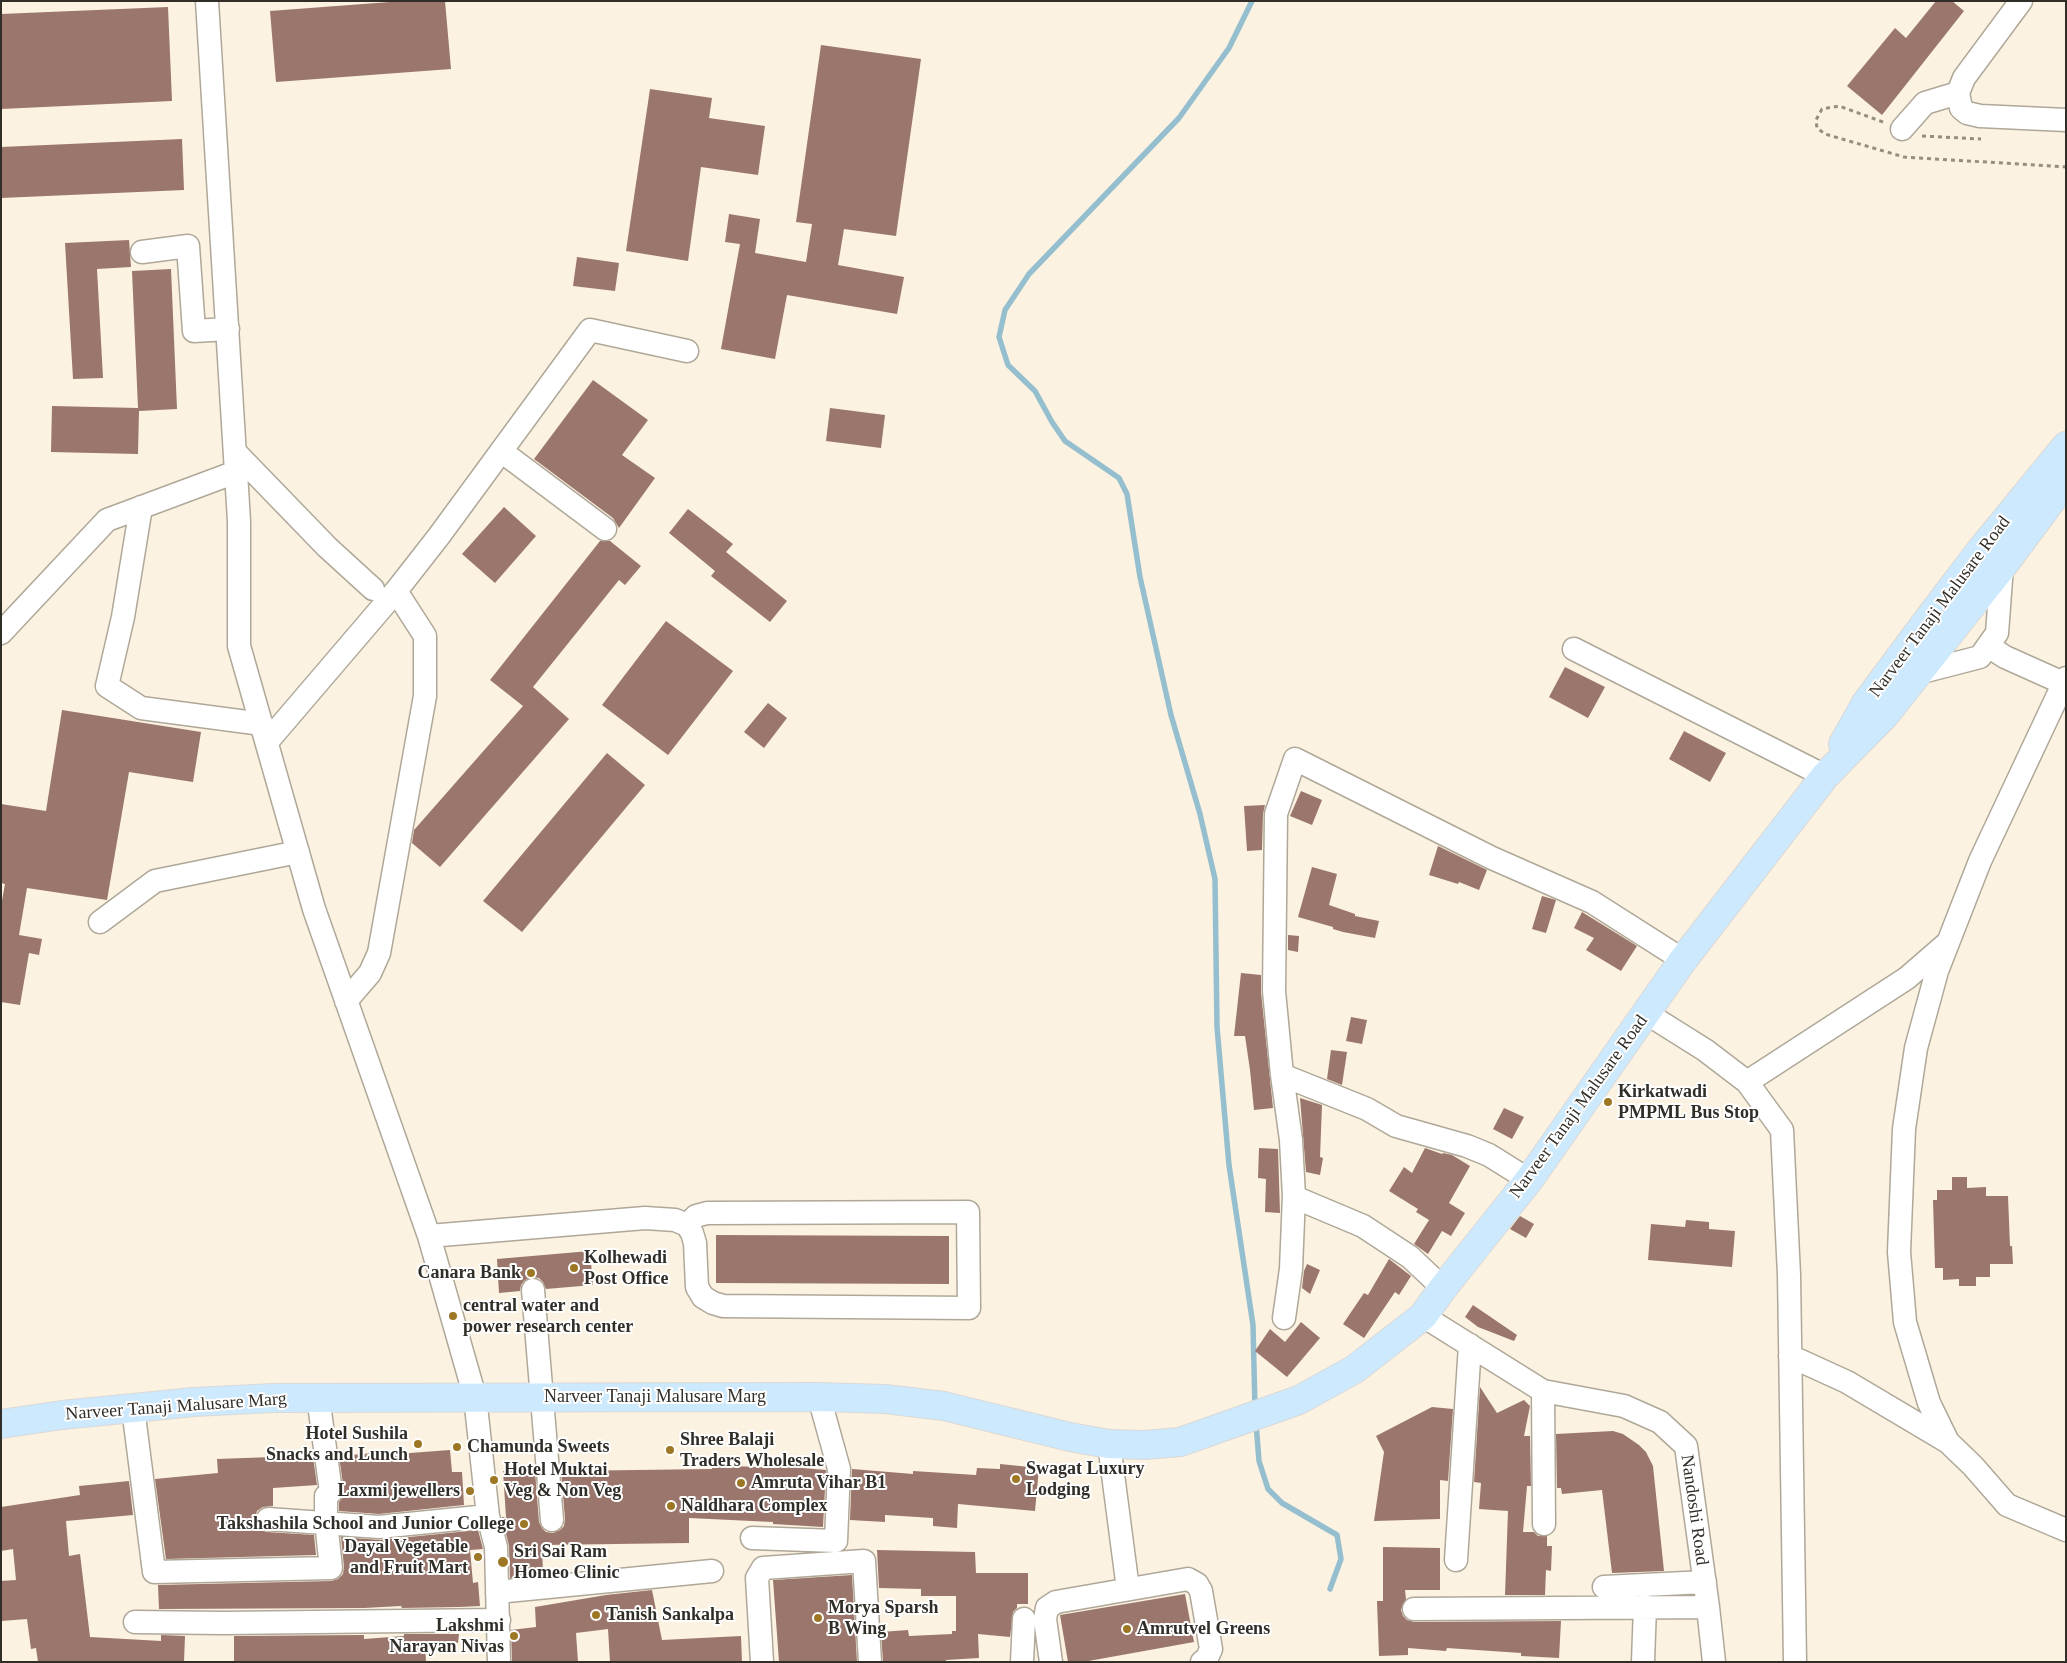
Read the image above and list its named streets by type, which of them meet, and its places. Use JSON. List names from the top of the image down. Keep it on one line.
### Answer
{"streets":{"main road":["Narveer Tanaji Malusare Road","Narveer Tanaji Malusare Marg"],"street":["Nandoshi Road"]},"crossings":[["Narveer Tanaji Malusare Road","Narveer Tanaji Malusare Marg"],["Narveer Tanaji Malusare Road","Nandoshi Road"]],"places":["Kirkatwadi PMPML Bus Stop","Kolhewadi Post Office","Canara Bank","central water and power research center","Hotel Sushila Snacks and Lunch","Chamunda Sweets","Shree Balaji Traders Wholesale","Swagat Luxury Lodging","Hotel Muktai Veg & Non Veg","Amruta Vihar B1","Laxmi jewellers","Naldhara Complex","Takshashila School and Junior College","Dayal Vegetable and Fruit Mart","Sri Sai Ram Homeo Clinic","Tanish Sankalpa","Morya Sparsh B Wing","Amrutvel Greens","Lakshmi Narayan Nivas"]}
